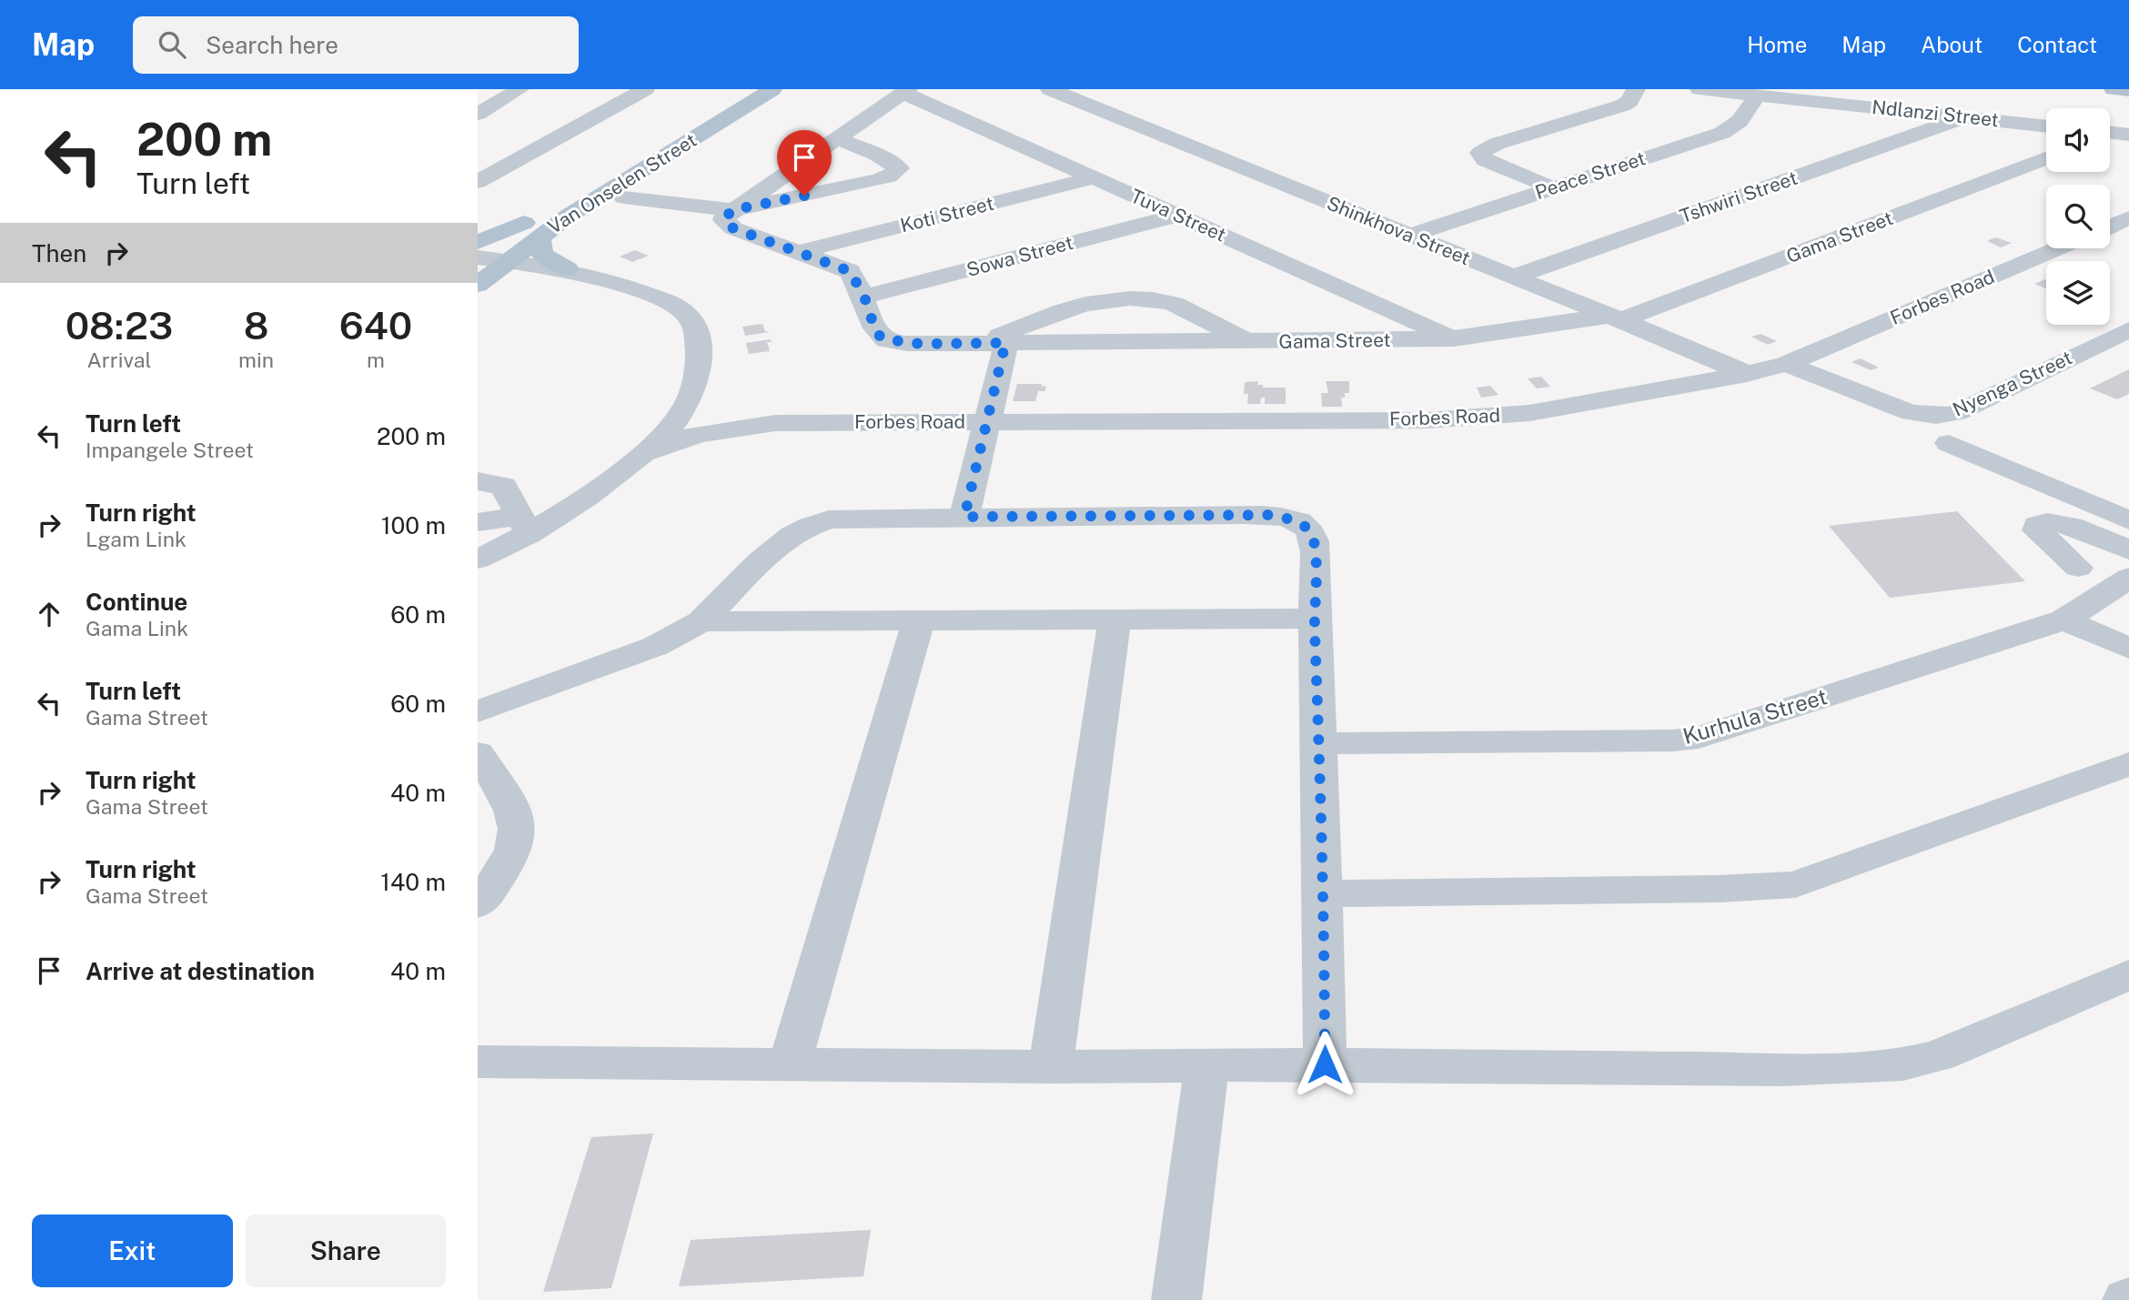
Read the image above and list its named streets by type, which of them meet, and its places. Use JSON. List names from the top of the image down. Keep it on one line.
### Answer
{"streets":{"main road":["Van Onselen Street"],"street":["Ndlanzi Street","Peace Street","Tshwiri Street","Koti Street","Tuva Street","Shinkhova Street","Gama Street","Sowa Street","Forbes Road","Nyenga Street","Kurhula Street"]},"crossings":[["Ndlanzi Street","Peace Street"],["Ndlanzi Street","Tshwiri Street"],["Peace Street","Shinkhova Street"],["Tshwiri Street","Shinkhova Street"],["Koti Street","Tuva Street"],["Koti Street","Gama Street"],["Tuva Street","Gama Street"],["Tuva Street","Sowa Street"],["Shinkhova Street","Gama Street"],["Shinkhova Street","Forbes Road"],["Gama Street","Sowa Street"],["Forbes Road","Nyenga Street"]],"page":{"header":"Map","search":"Search here","nav":["Home","Map","About","Contact"],"turn":["200 m","Turn left"],"then":"Then","eta":["08:23","Arrival","8","min","640","m"],"list":[{"name":"Turn left","note":"Impangele Street","value":"200 m"},{"name":"Turn right","note":"Lgam Link","value":"100 m"},{"name":"Continue","note":"Gama Link","value":"60 m"},{"name":"Turn left","note":"Gama Street","value":"60 m"},{"name":"Turn right","note":"Gama Street","value":"40 m"},{"name":"Turn right","note":"Gama Street","value":"140 m"},{"name":"Arrive at destination","value":"40 m"}],"buttons":["Exit","Share"]}}
